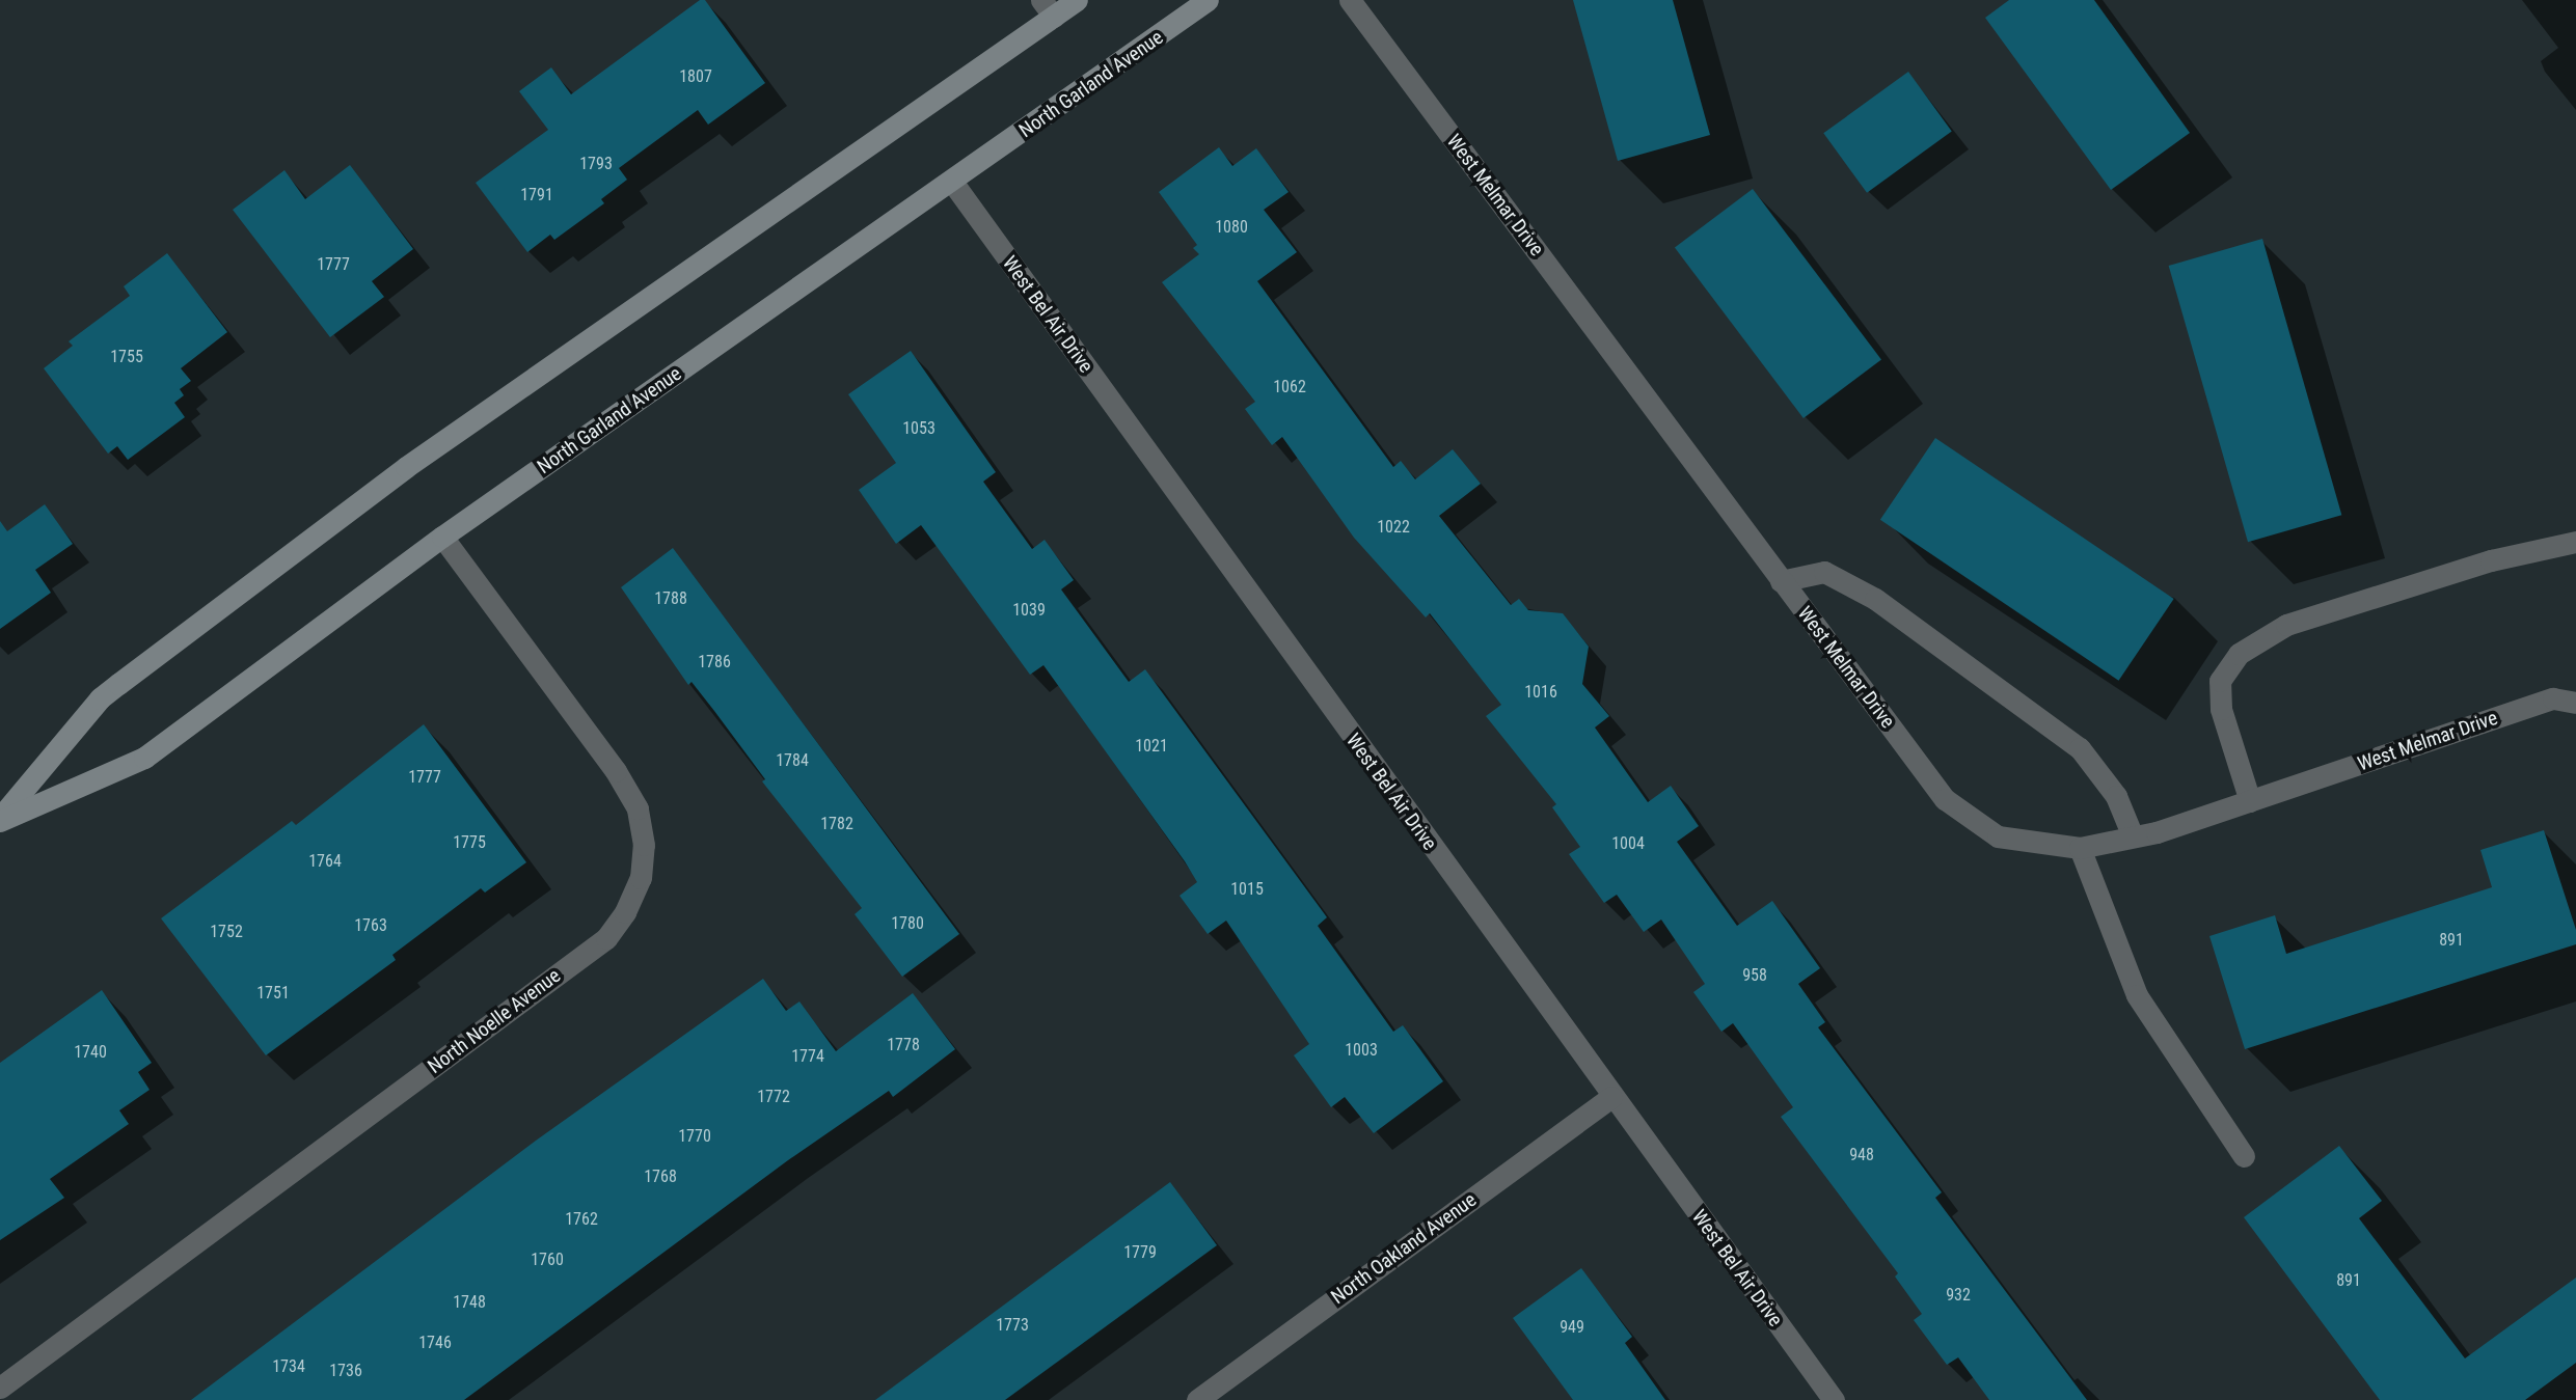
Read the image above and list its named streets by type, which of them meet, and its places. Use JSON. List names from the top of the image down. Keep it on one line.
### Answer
{"streets":{"main road":["North Garland Avenue"],"street":["West Melmar Drive","West Bel Air Drive","North Noelle Avenue","North Oakland Avenue"]},"crossings":[["North Garland Avenue","West Bel Air Drive"],["North Garland Avenue","North Noelle Avenue"],["West Bel Air Drive","North Oakland Avenue"]],"house_numbers":["1807","1793","1791","1080","1777","1755","1062","1053","1022","1788","1039","1786","1016","1021","1784","1777","1782","1775","1004","1764","1015","1780","1763","1752","891","958","1751","1778","1003","1740","1774","1772","1770","948","1768","1762","1779","1760","891","932","1748","1773","949","1746","1734","1736"]}
